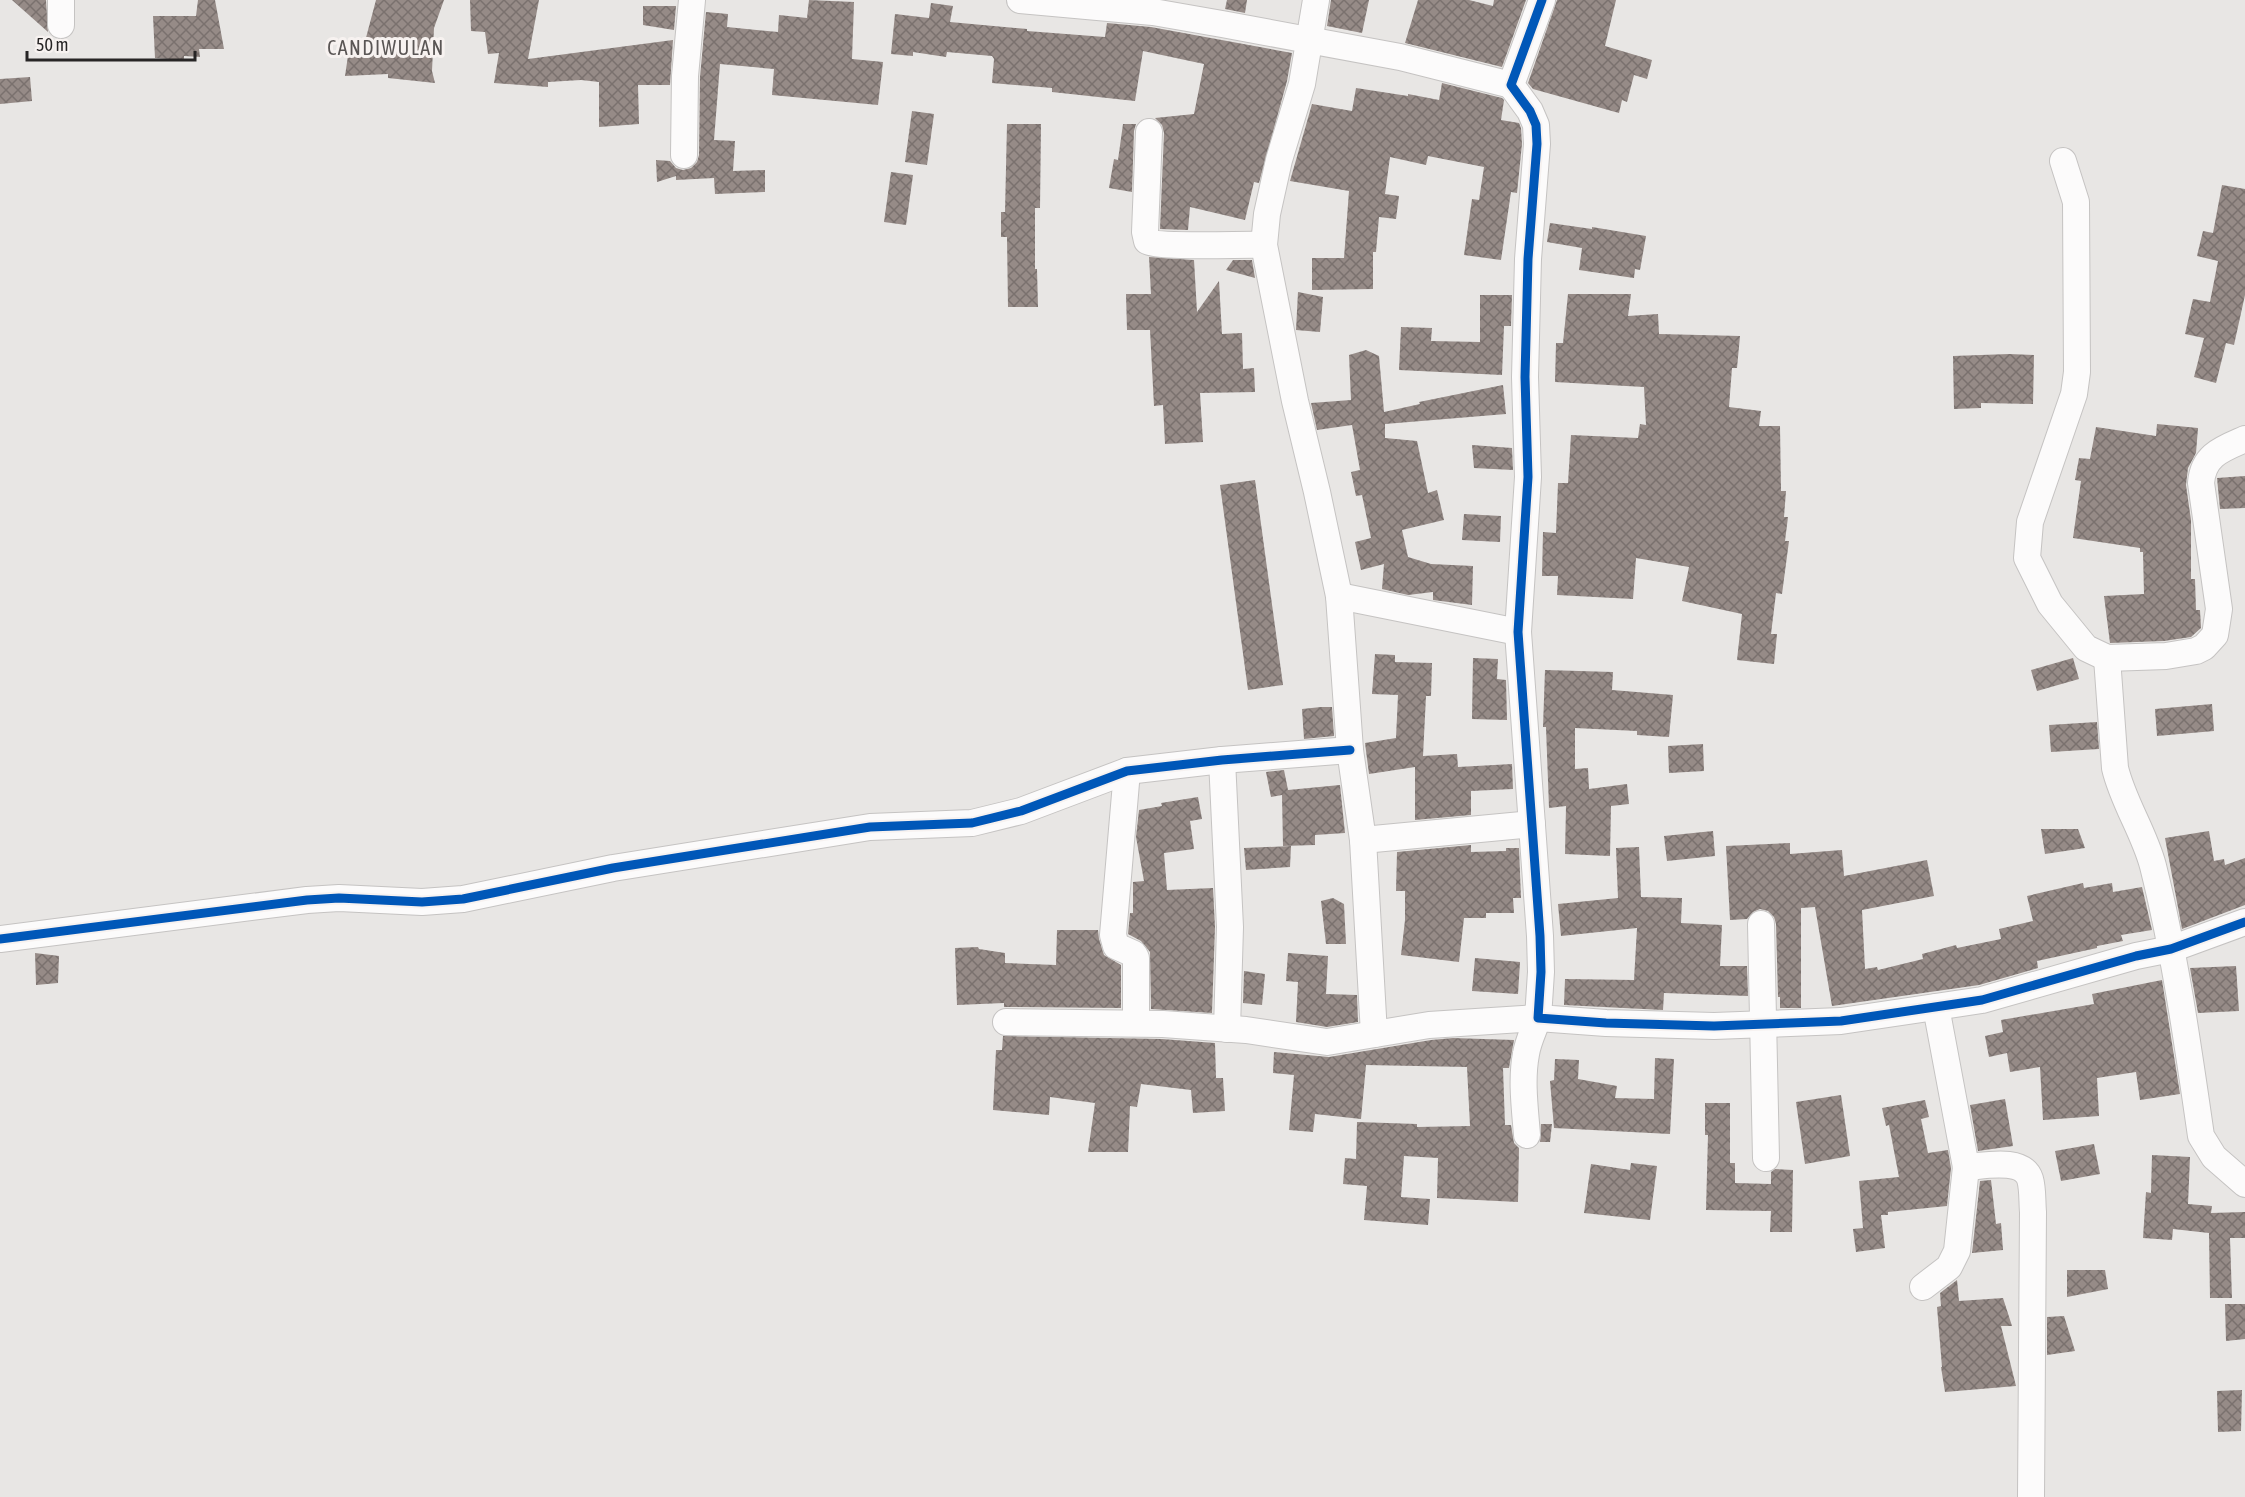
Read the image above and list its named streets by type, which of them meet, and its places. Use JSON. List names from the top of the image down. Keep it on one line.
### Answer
{"districts":["CANDIWULAN"],"scale_bar":"50 m"}
